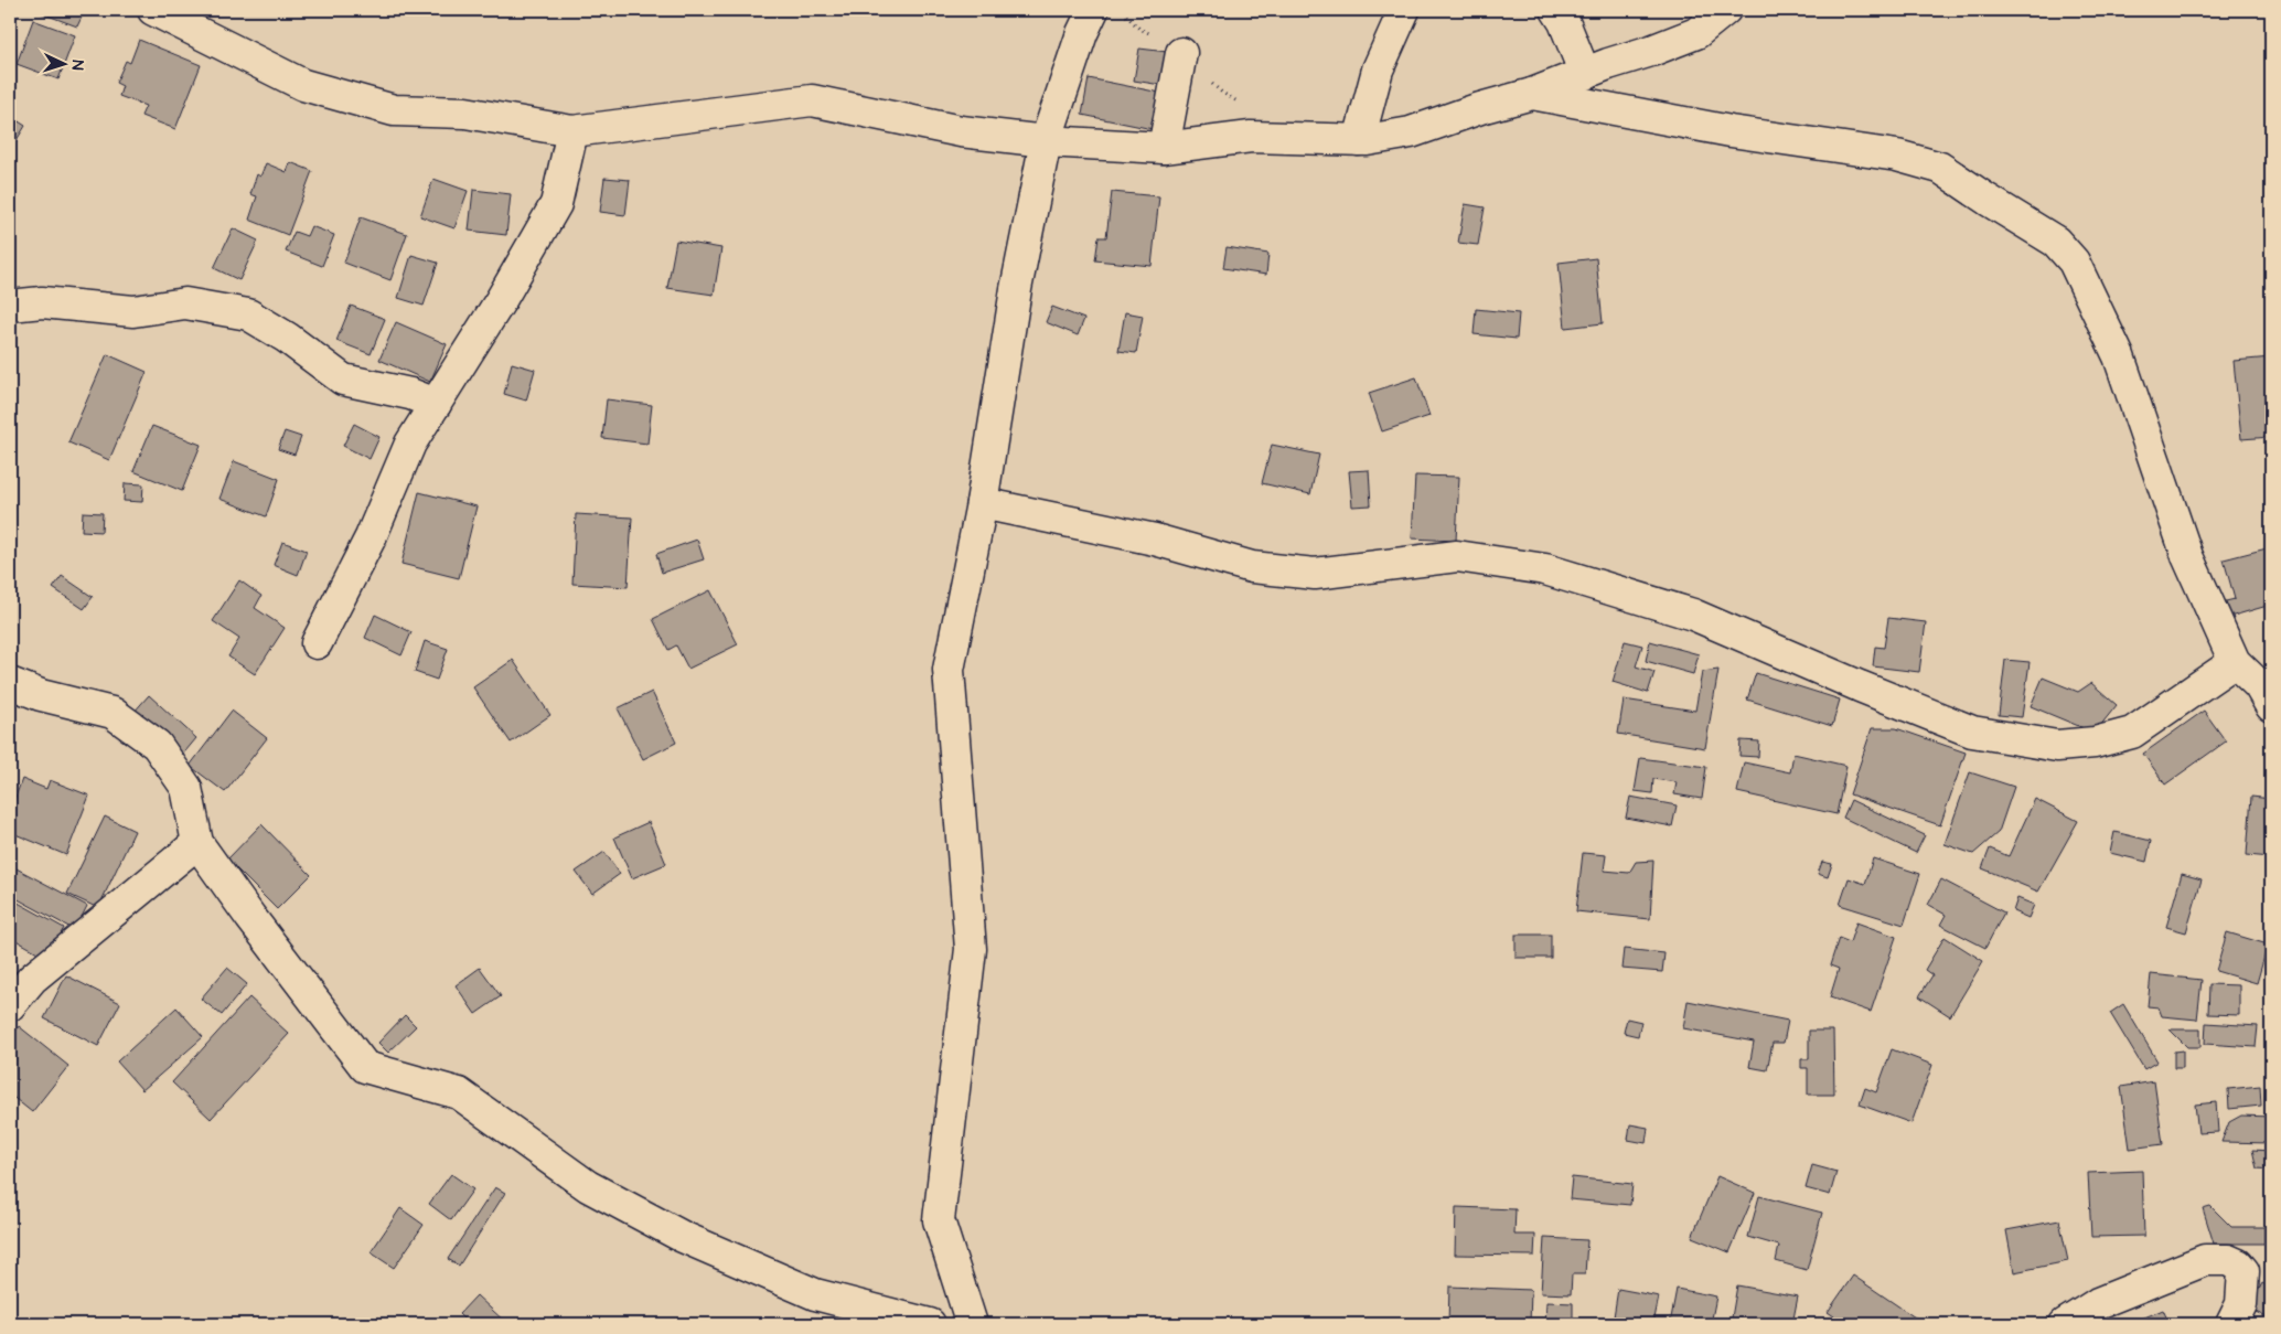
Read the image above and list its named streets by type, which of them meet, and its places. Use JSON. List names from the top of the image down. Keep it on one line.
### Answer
{"north":"right"}
